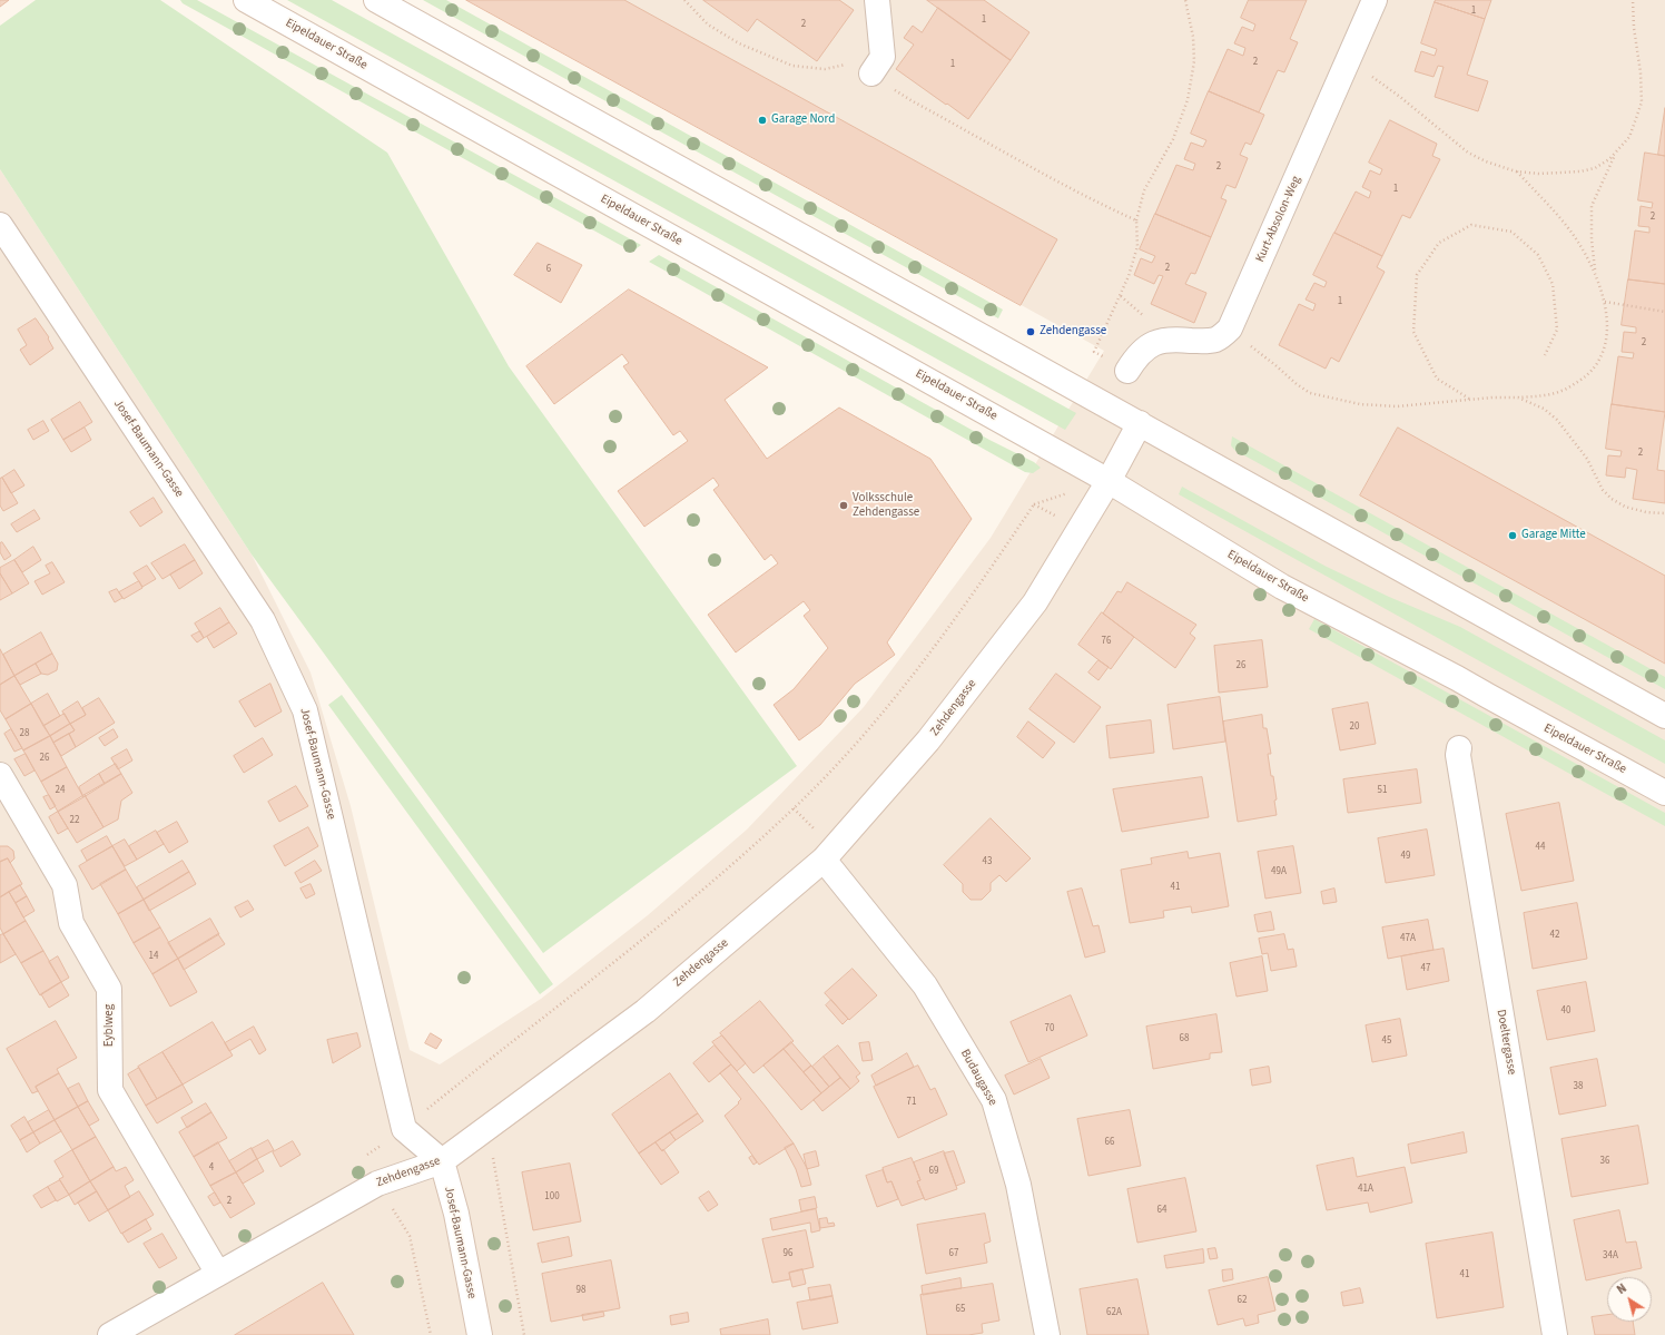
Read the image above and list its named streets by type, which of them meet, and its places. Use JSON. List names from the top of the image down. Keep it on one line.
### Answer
{"streets":{"street":["Eipeldauer Straße","Kurt-Absolon-Weg","Josef-Baumann-Gasse","Zehdengasse","Eyblweg","Doeltergasse","Budaugasse"]},"crossings":[["Eipeldauer Straße","Zehdengasse"],["Josef-Baumann-Gasse","Zehdengasse"],["Zehdengasse","Eyblweg"],["Zehdengasse","Budaugasse"]],"places":["Garage Nord","Zehdengasse","Volksschule Zehdengasse","Garage Mitte"],"house_numbers":["1","1","2","2","1","2","1","2","2","6","1","2","2","76","26","20","28","26","24","51","22","44","49","43","49A","41","42","47A","14","47","40","70","68","45","38","71","66","36","4","69","41A","100","2","64","96","67","34A","41","98","62","65","62A"],"north":"top left"}
